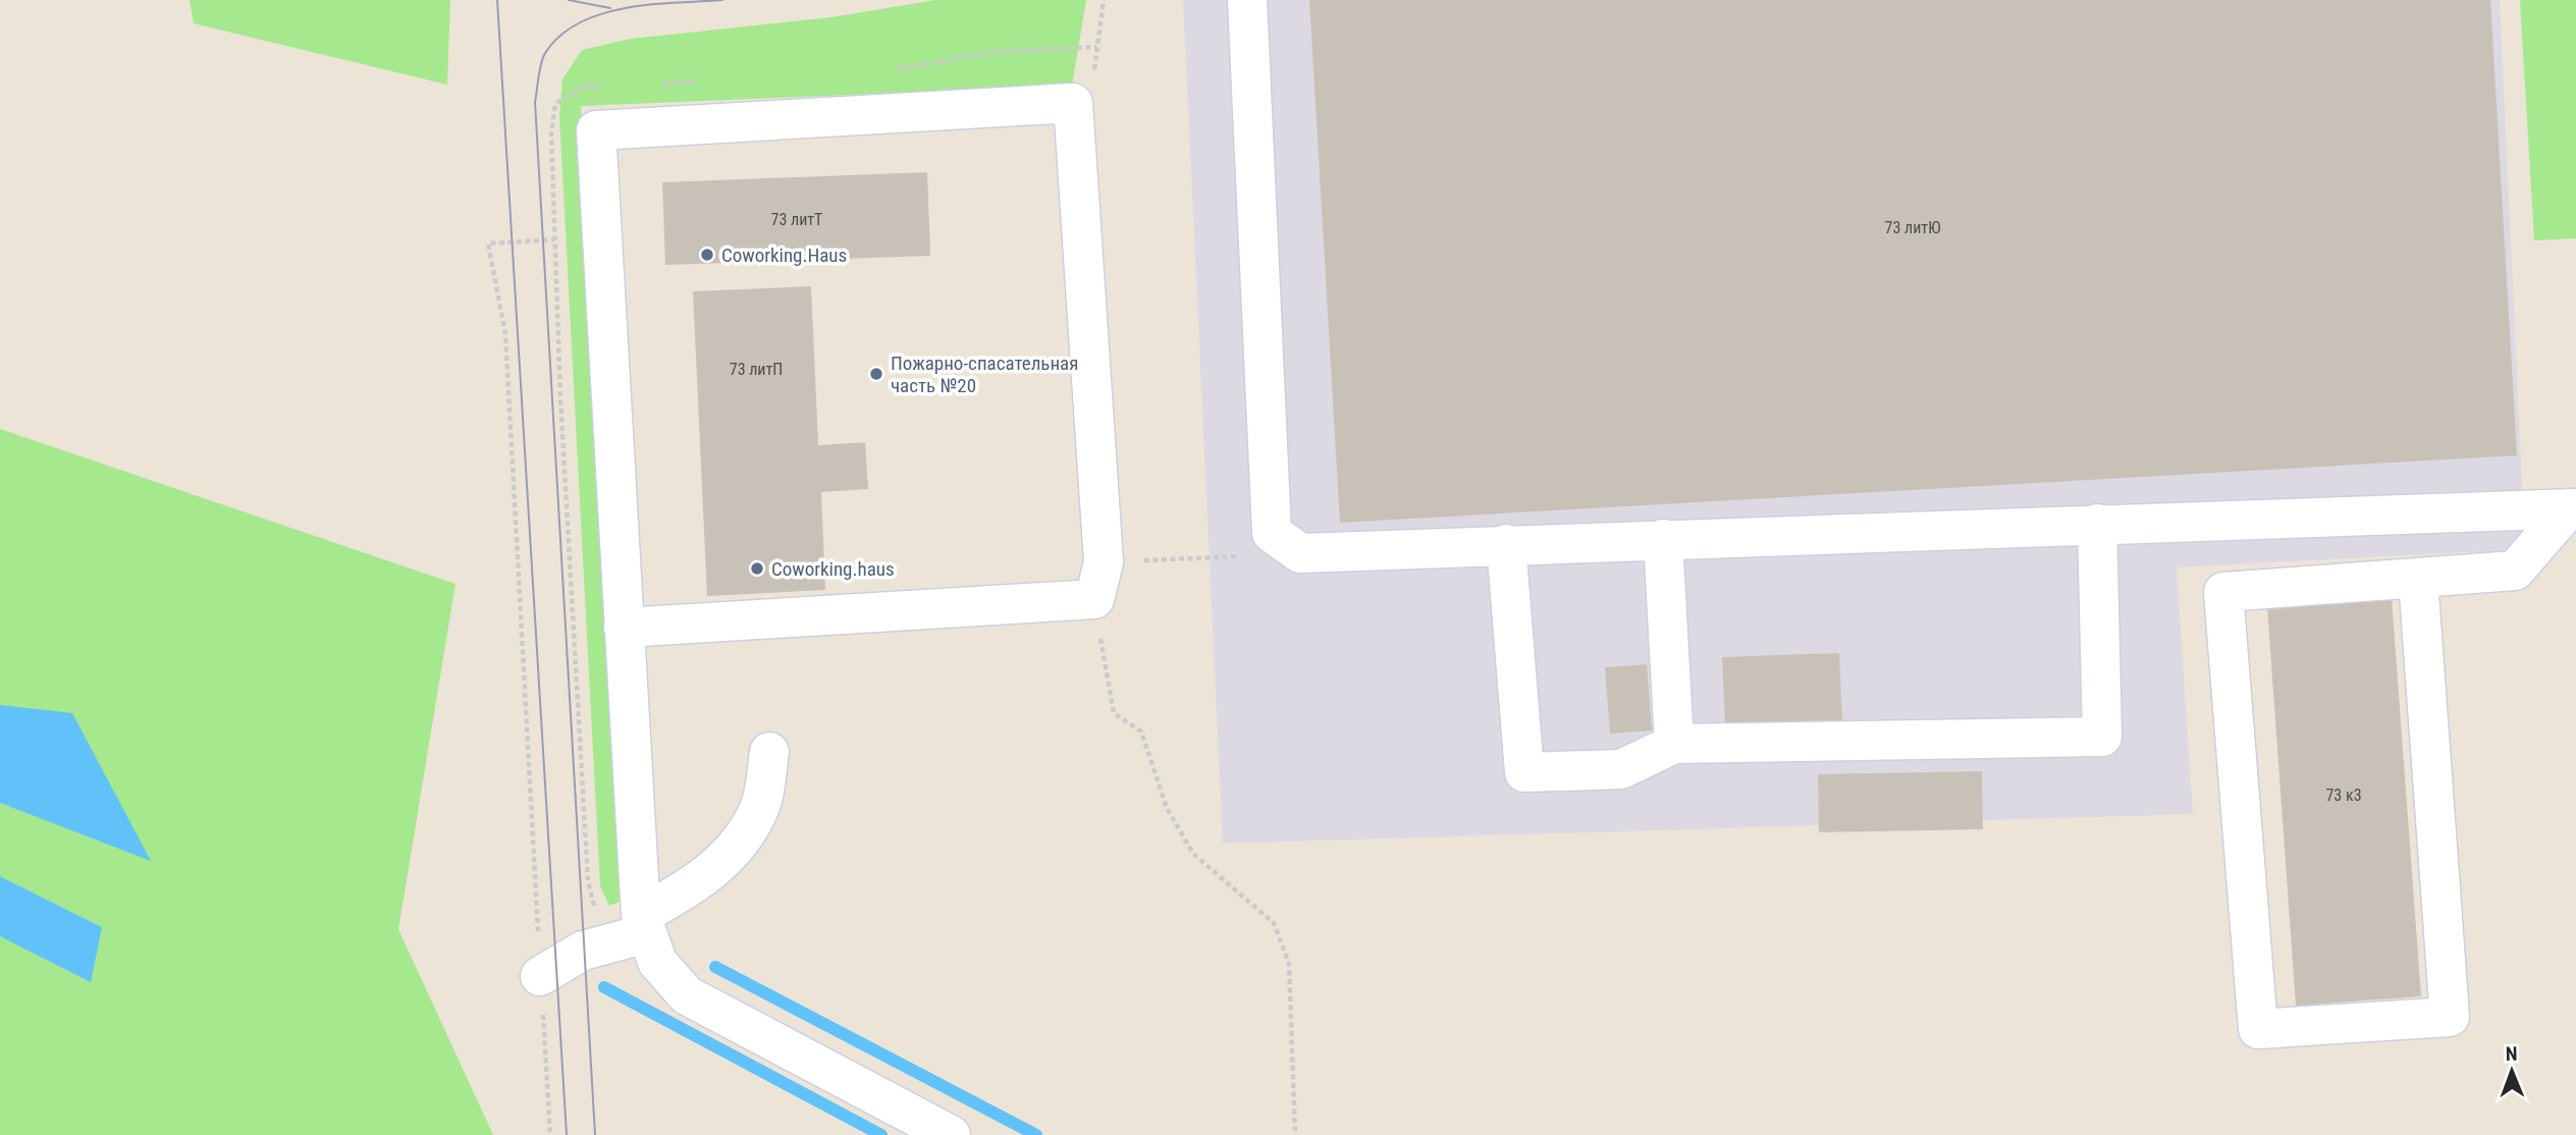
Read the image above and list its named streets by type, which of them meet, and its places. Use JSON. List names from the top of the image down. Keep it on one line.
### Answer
{"places":["Coworking.Haus","Пожарно-спасательная часть №20","Coworking.haus"],"house_numbers":["73 литТ","73 литЮ","73 литП","73 к3"],"north":"top"}
